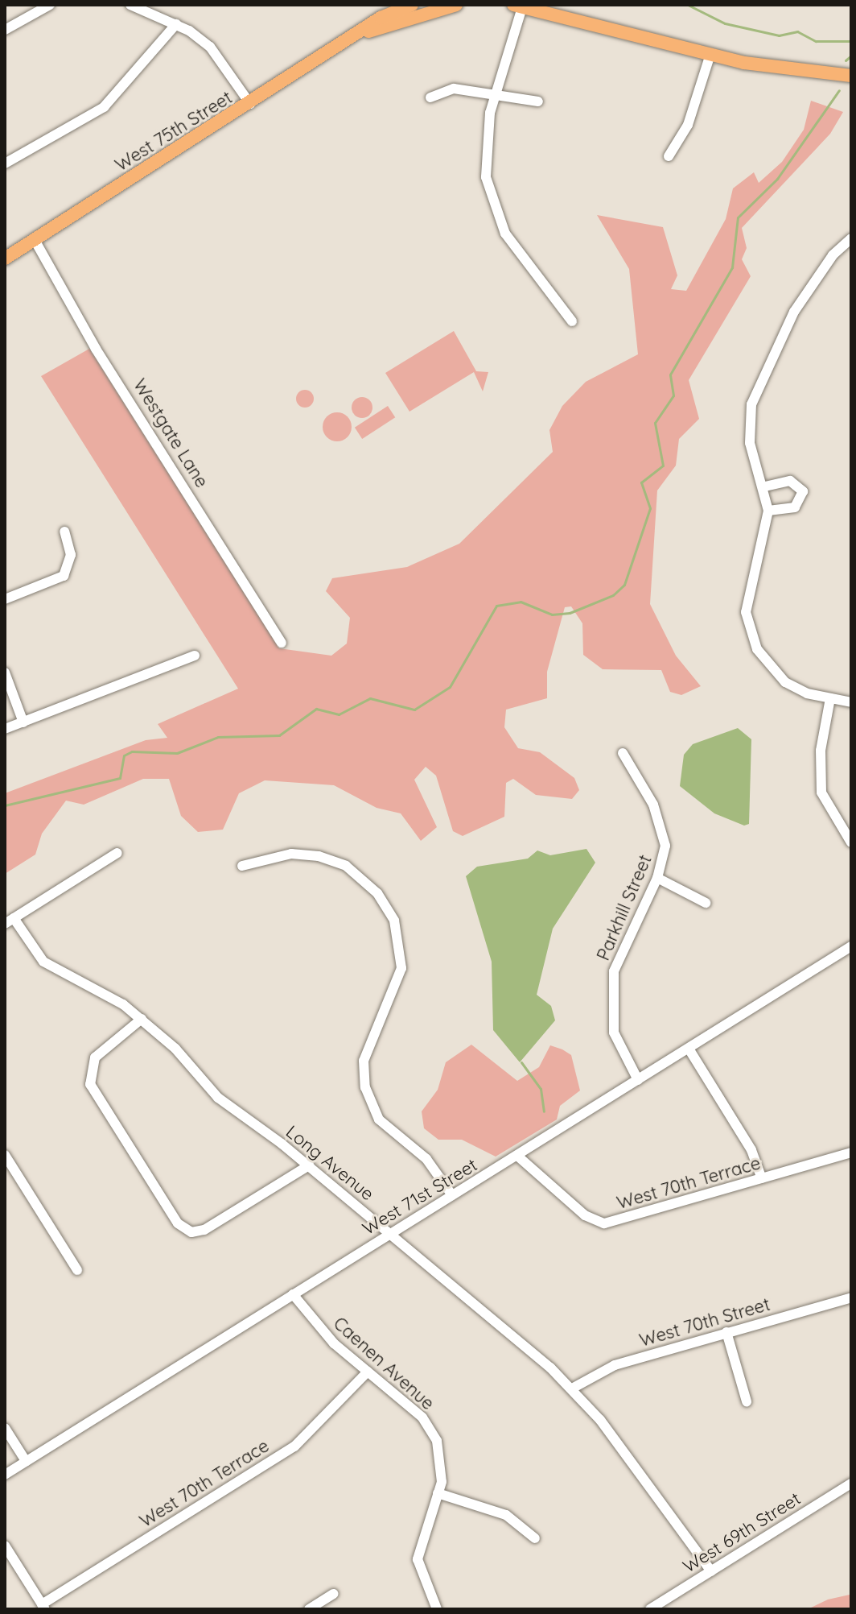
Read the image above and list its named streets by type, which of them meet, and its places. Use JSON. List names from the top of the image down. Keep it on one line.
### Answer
{"streets":{"main road":["West 75th Street"],"street":["Westgate Lane","Parkhill Street","Long Avenue","West 70th Terrace","West 71st Street","West 70th Street","Caenen Avenue","West 69th Street"]},"crossings":[["West 75th Street","Westgate Lane"],["Parkhill Street","West 71st Street"],["Long Avenue","West 71st Street"],["Long Avenue","West 70th Street"],["Long Avenue","West 69th Street"],["West 70th Terrace","West 71st Street"],["West 70th Terrace","Caenen Avenue"],["West 71st Street","Caenen Avenue"]]}
